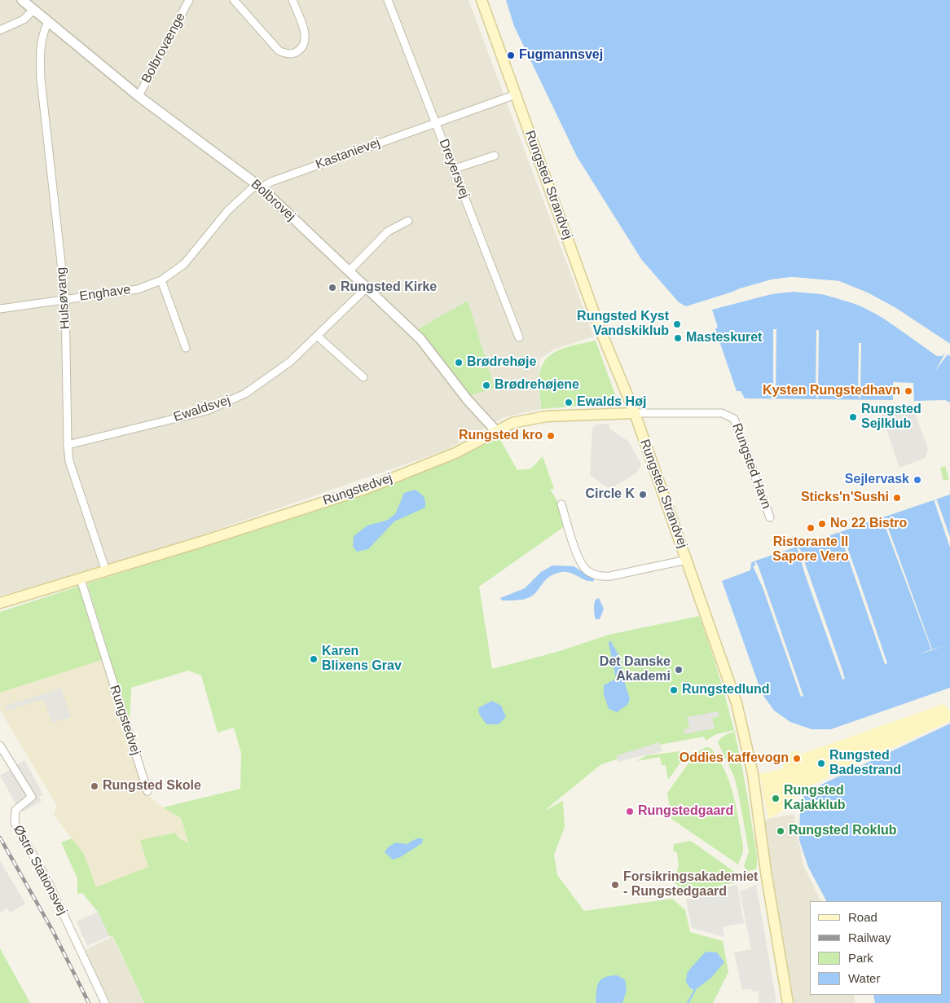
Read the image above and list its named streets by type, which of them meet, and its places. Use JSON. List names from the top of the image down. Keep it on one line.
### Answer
{"streets":{"main road":["Rungsted Strandvej","Rungstedvej"],"street":["Bolbrovænge","Kastanievej","Dreyersvej","Bolbrovej","Enghave","Hulsøvang","Ewaldsvej","Rungsted Havn","Østre Stationsvej"]},"crossings":[["Bolbrovænge","Bolbrovej"],["Kastanievej","Dreyersvej"],["Kastanievej","Bolbrovej"],["Kastanievej","Enghave"],["Rungsted Strandvej","Rungsted Havn"],["Rungsted Strandvej","Rungstedvej"],["Bolbrovej","Enghave"],["Bolbrovej","Hulsøvang"],["Bolbrovej","Ewaldsvej"],["Bolbrovej","Rungstedvej"],["Enghave","Hulsøvang"],["Hulsøvang","Ewaldsvej"],["Hulsøvang","Rungstedvej"],["Rungsted Havn","Rungstedvej"]],"places":["Fugmannsvej","Rungsted Kirke","Rungsted Kyst Vandskiklub","Masteskuret","Brødrehøje","Brødrehøjene","Kysten Rungstedhavn","Ewalds Høj","Rungsted Sejlklub","Rungsted kro","Sejlervask","Circle K","Sticks'n'Sushi","No 22 Bistro","Ristorante Il Sapore Vero","Karen Blixens Grav","Det Danske Akademi","Rungstedlund","Oddies kaffevogn","Rungsted Badestrand","Rungsted Skole","Rungsted Kajakklub","Rungstedgaard","Rungsted Roklub","Forsikringsakademiet - Rungstedgaard"],"legend":["Road","Railway","Park","Water"]}
